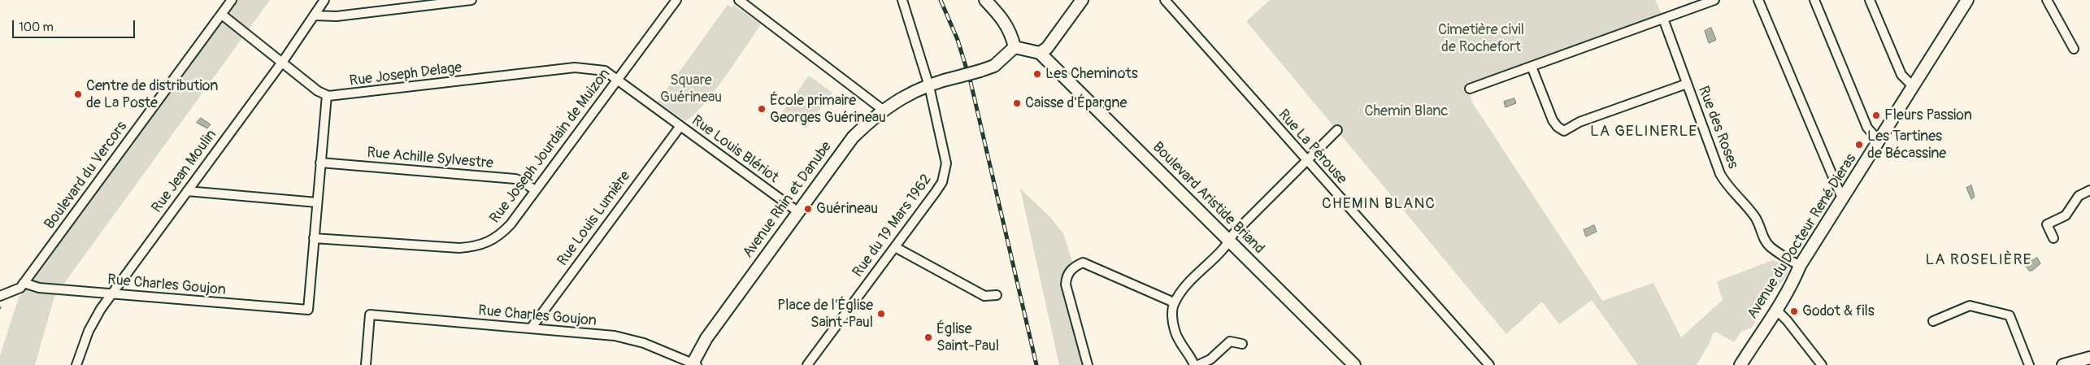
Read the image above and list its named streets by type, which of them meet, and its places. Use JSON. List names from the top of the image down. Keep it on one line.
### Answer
{"streets":{"street":["Rue Joseph Delage","Rue des Roses","Rue Joseph Jourdain de Muizon","Rue La Pérouse","Rue Louis Blériot","Rue Achille Sylvestre","Rue Jean Moulin","Boulevard du Vercors","Boulevard Aristide Briand","Avenue Rhin et Danube","Rue Louis Lumière","Rue du 19 Mars 1962","Avenue du Docteur René Dieras","Rue Charles Goujon"]},"crossings":[["Rue Joseph Delage","Rue Joseph Jourdain de Muizon"],["Rue Joseph Delage","Rue Louis Blériot"],["Rue des Roses","Avenue du Docteur René Dieras"],["Rue Joseph Jourdain de Muizon","Rue Louis Blériot"],["Rue Joseph Jourdain de Muizon","Rue Achille Sylvestre"],["Rue Joseph Jourdain de Muizon","Rue Charles Goujon"],["Rue Louis Blériot","Avenue Rhin et Danube"],["Rue Louis Blériot","Rue Louis Lumière"],["Rue Jean Moulin","Rue Charles Goujon"],["Boulevard du Vercors","Rue Charles Goujon"],["Avenue Rhin et Danube","Rue du 19 Mars 1962"],["Avenue Rhin et Danube","Rue Charles Goujon"],["Rue Louis Lumière","Rue Charles Goujon"]],"districts":["LA GELINERLE","CHEMIN BLANC","LA ROSELIÈRE"],"parks":["Cimetière civil de Rochefort","Square Guérineau","Chemin Blanc"],"places":["Les Cheminots","Centre de distribution de La Poste","Caisse d'Épargne","École primaire Georges Guérineau","Fleurs Passion","Les Tartines de Bécassine","Guérineau","Godot & fils","Place de l'Église Saint-Paul","Église Saint-Paul"],"scale_bar":"100 m"}
